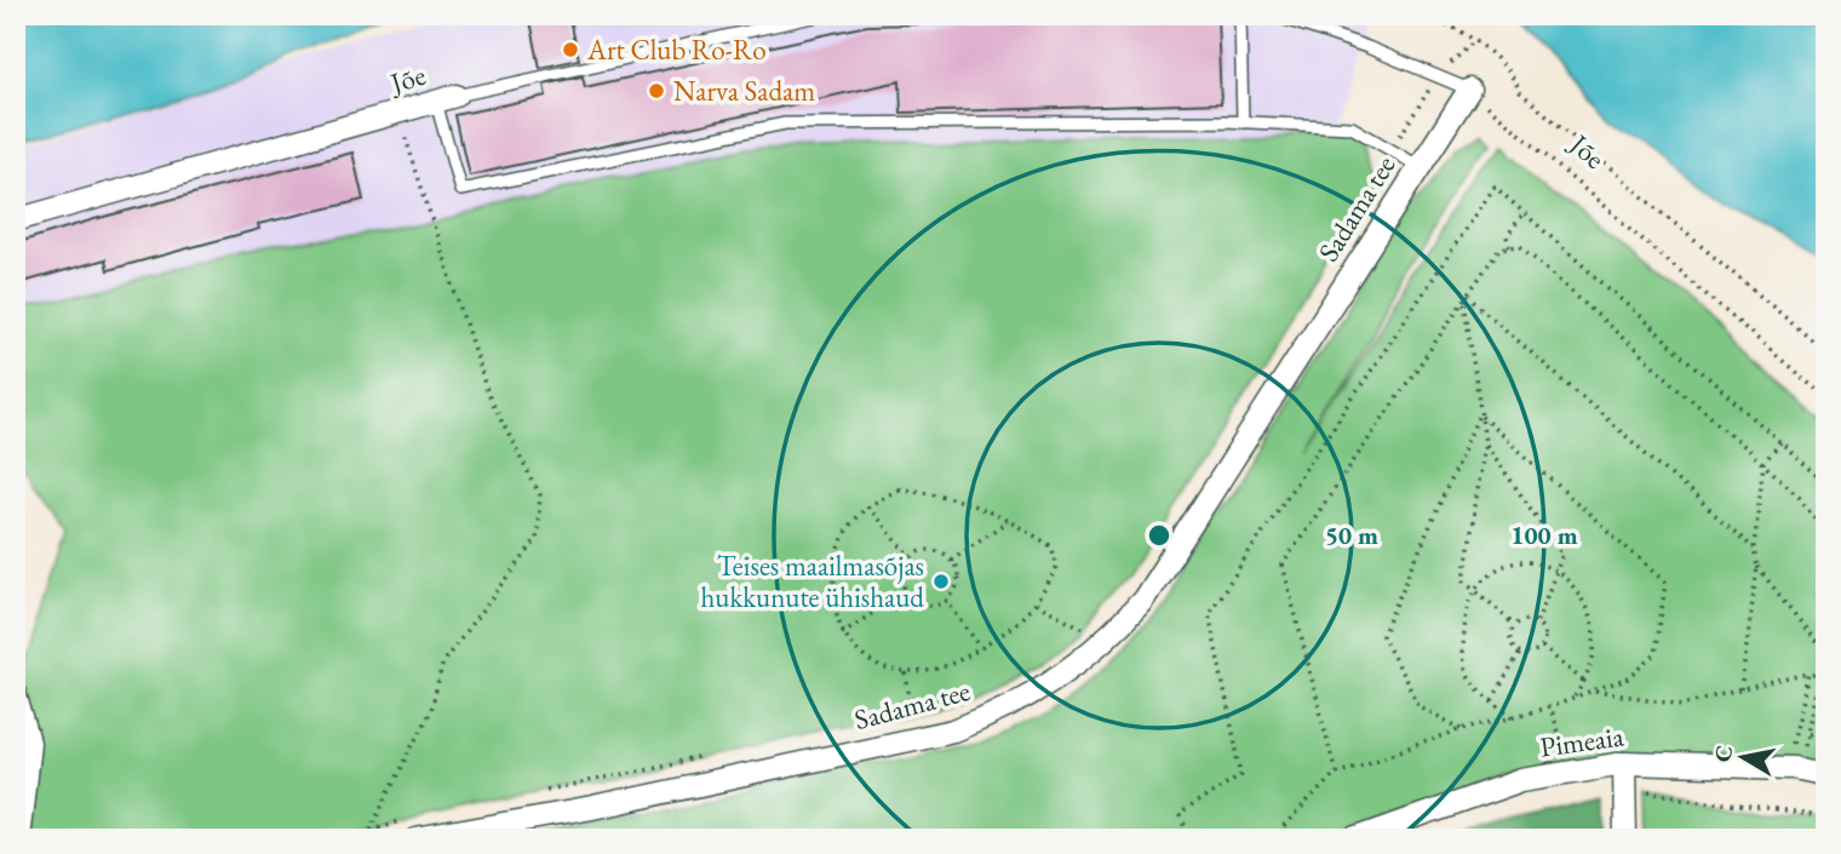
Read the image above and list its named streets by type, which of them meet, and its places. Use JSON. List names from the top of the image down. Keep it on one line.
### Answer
{"streets":{"street":["Jõe","Sadama tee","Pimeaia"]},"crossings":[["Jõe","Sadama tee"]],"places":["Art Club Ro-Ro","Narva Sadam","Teises maailmasõjas hukkunute ühishaud"],"north":"left","rings":["50 m","100 m"]}
